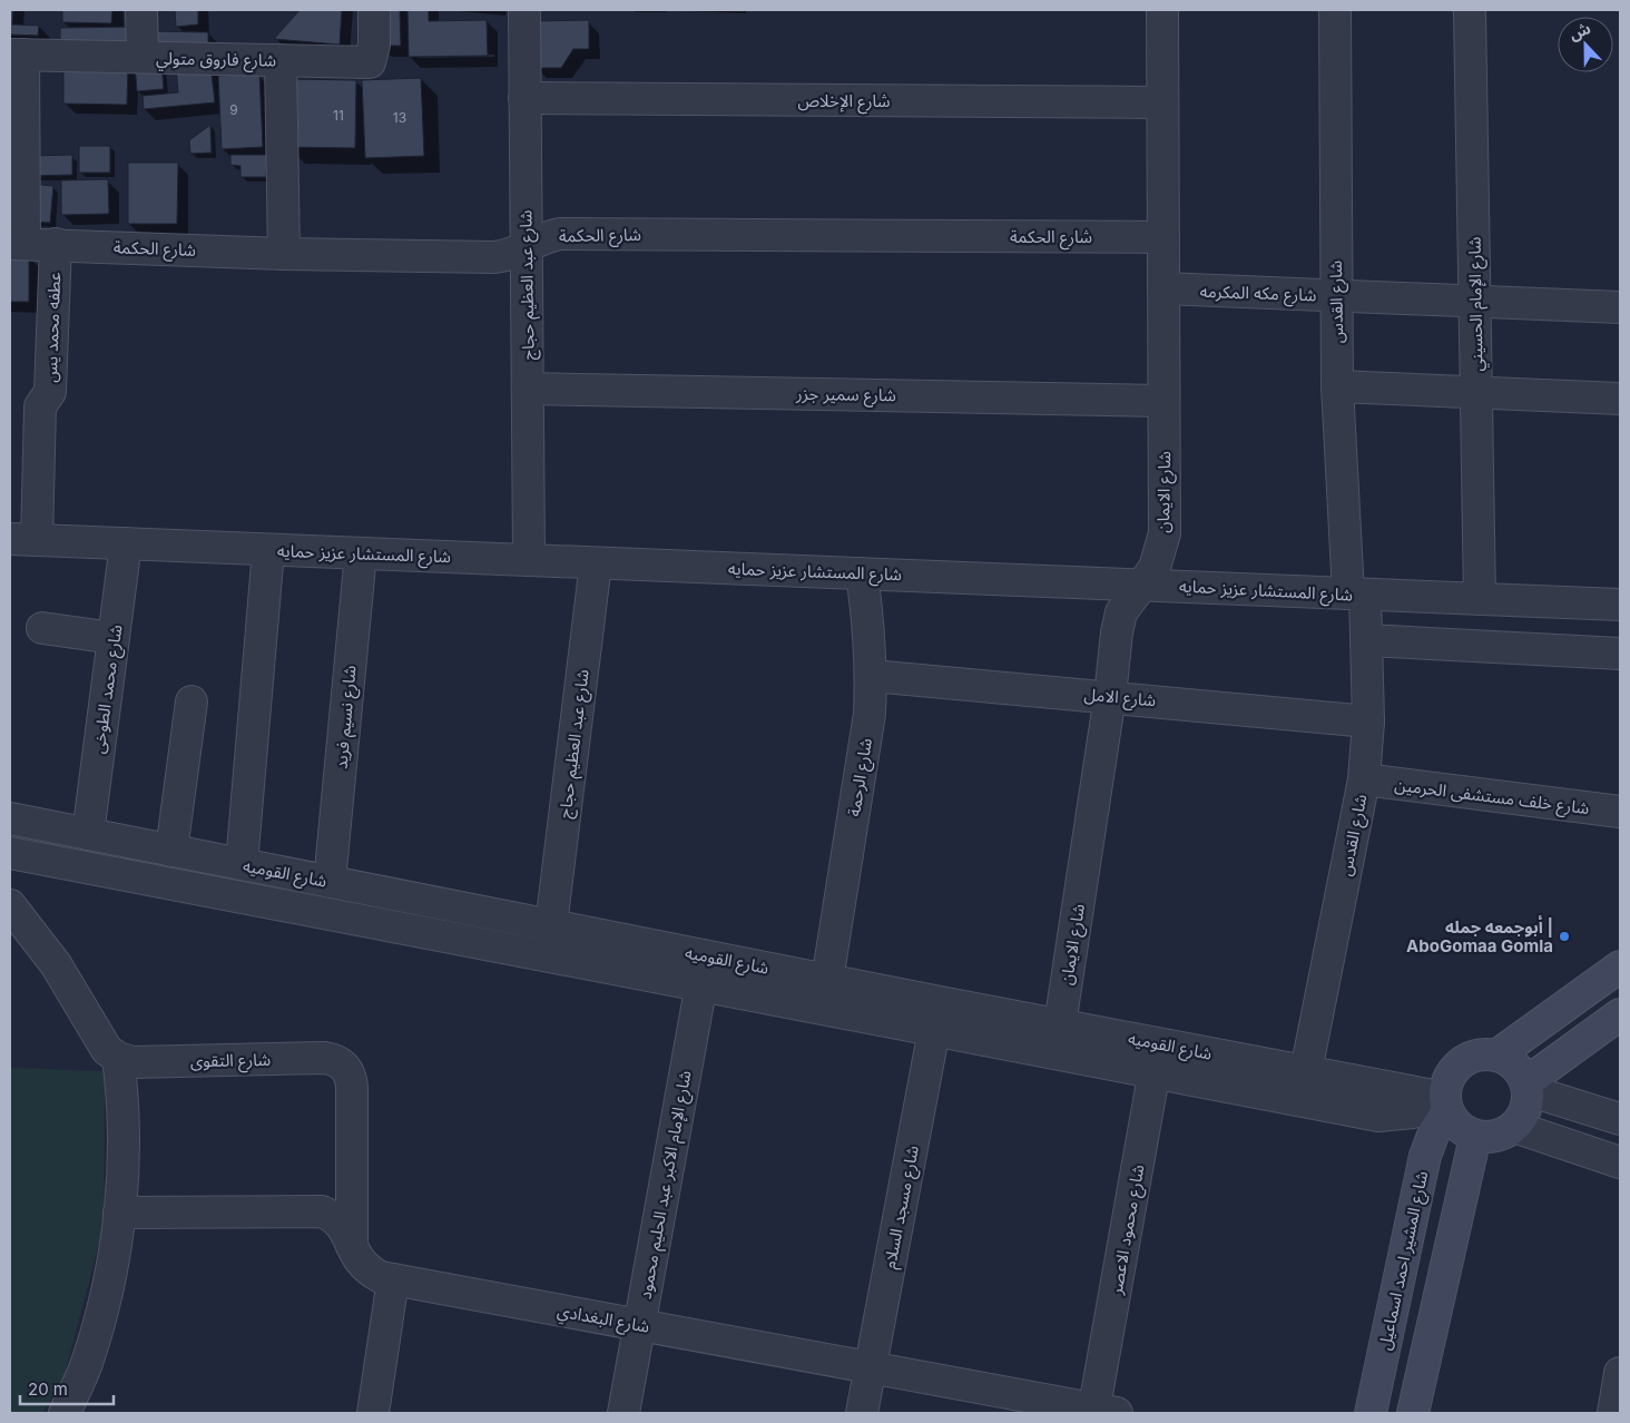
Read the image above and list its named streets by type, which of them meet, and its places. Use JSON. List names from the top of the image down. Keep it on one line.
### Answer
{"streets":{"street":["شارع فاروق متولي","شارع الإخلاص","شارع الحكمة","شارع عبد العظيم حجاج","شارع مكه المكرمه","شارع القدس","شارع الإمام الحسيني","عطفه محمد يس","شارع سمير جزر","شارع الايمان","شارع المستشار عزيز حمايه","شارع محمد الطوخى","شارع الامل","شارع نسيم فريد","شارع الرحمة","شارع خلف مستشفى الحرمين","شارع القوميه","شارع التقوى","شارع الإمام الاكبر عبد الحليم محمود","شارع مسجد السلام","شارع محمود الاعصر","شارع المشير احمد اسماعيل","شارع البغدادي"]},"crossings":[["شارع الإخلاص","شارع عبد العظيم حجاج"],["شارع الإخلاص","شارع الايمان"],["شارع الحكمة","شارع عبد العظيم حجاج"],["شارع الحكمة","عطفه محمد يس"],["شارع الحكمة","شارع الايمان"],["شارع عبد العظيم حجاج","شارع سمير جزر"],["شارع عبد العظيم حجاج","شارع المستشار عزيز حمايه"],["شارع عبد العظيم حجاج","شارع القوميه"],["شارع مكه المكرمه","شارع القدس"],["شارع مكه المكرمه","شارع الإمام الحسيني"],["شارع مكه المكرمه","شارع الايمان"],["شارع القدس","شارع المستشار عزيز حمايه"],["شارع القدس","شارع الامل"],["شارع القدس","شارع خلف مستشفى الحرمين"],["شارع القدس","شارع القوميه"],["شارع الإمام الحسيني","شارع المستشار عزيز حمايه"],["عطفه محمد يس","شارع المستشار عزيز حمايه"],["شارع سمير جزر","شارع الايمان"],["شارع الايمان","شارع المستشار عزيز حمايه"],["شارع الايمان","شارع الامل"],["شارع الايمان","شارع القوميه"],["شارع المستشار عزيز حمايه","شارع محمد الطوخى"],["شارع المستشار عزيز حمايه","شارع نسيم فريد"],["شارع المستشار عزيز حمايه","شارع الرحمة"],["شارع محمد الطوخى","شارع القوميه"],["شارع الامل","شارع الرحمة"],["شارع نسيم فريد","شارع القوميه"],["شارع الرحمة","شارع القوميه"],["شارع القوميه","شارع الإمام الاكبر عبد الحليم محمود"],["شارع القوميه","شارع مسجد السلام"],["شارع القوميه","شارع محمود الاعصر"],["شارع القوميه","شارع المشير احمد اسماعيل"],["شارع التقوى","شارع البغدادي"],["شارع الإمام الاكبر عبد الحليم محمود","شارع البغدادي"],["شارع مسجد السلام","شارع البغدادي"],["شارع محمود الاعصر","شارع البغدادي"]],"places":["أبوجمعه جمله | AboGomaa Gomla"],"house_numbers":["9","11","13"],"scale_bar":"20 m","north":"top"}
